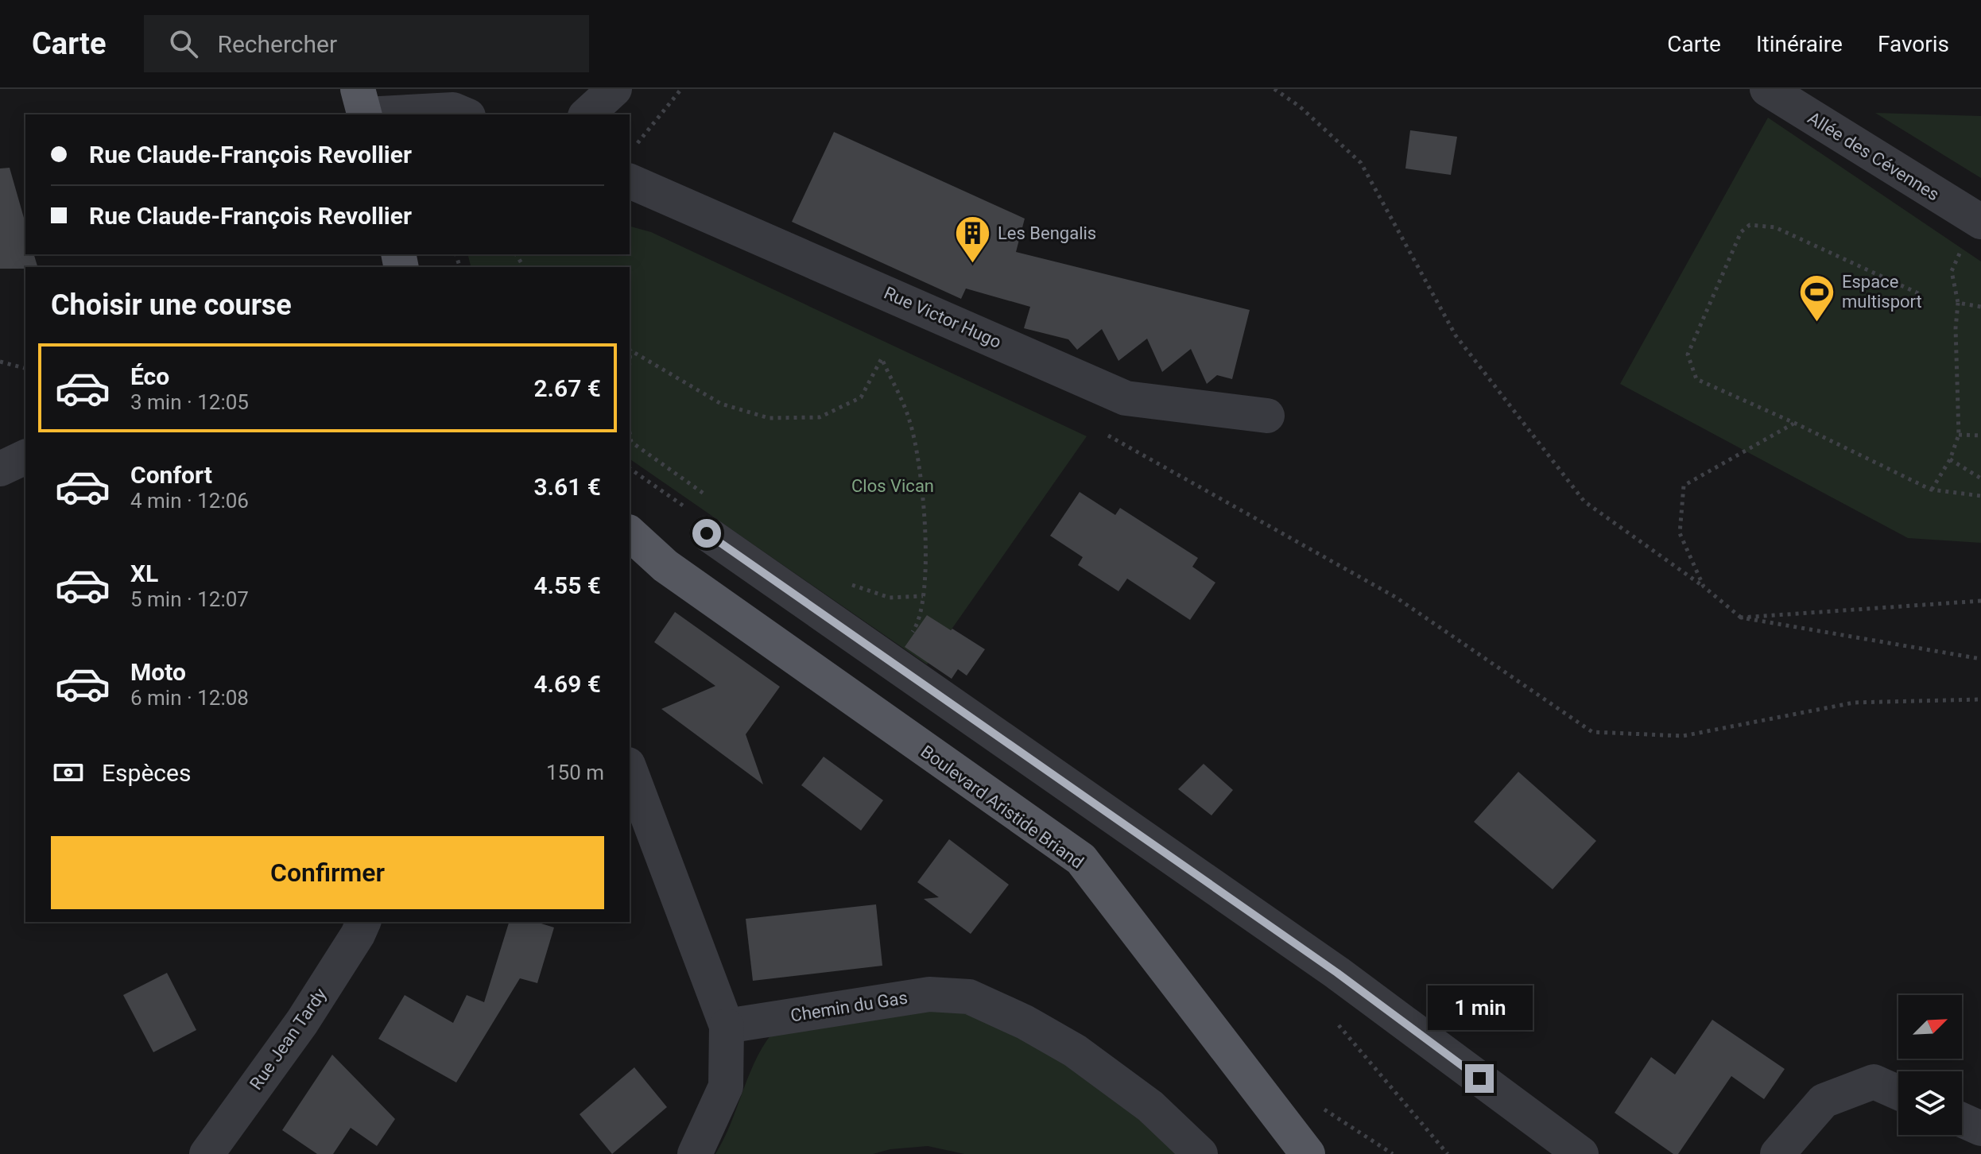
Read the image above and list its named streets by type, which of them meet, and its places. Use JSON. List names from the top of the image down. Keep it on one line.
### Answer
{"streets":{"main road":["Boulevard Aristide Briand"],"street":["Allée des Cévennes","Rue Victor Hugo","Chemin du Gas","Rue Jean Tardy"]},"parks":["Clos Vican"],"places":{"building":["Les Bengalis"],"sports":["Espace multisport"]},"north":"top right","page":{"header":"Carte","search":"Rechercher","nav":["Carte","Itinéraire","Favoris"],"banner":["Rue Claude-François Revollier","Rue Claude-François Revollier"],"heading":"Choisir une course","list":[{"name":"Éco","note":"3 min · 12:05","value":"2.67 €"},{"name":"Confort","note":"4 min · 12:06","value":"3.61 €"},{"name":"XL","note":"5 min · 12:07","value":"4.55 €"},{"name":"Moto","note":"6 min · 12:08","value":"4.69 €"}],"pay":["Espèces","150 m"],"buttons":"Confirmer","bubble":"1 min"}}
